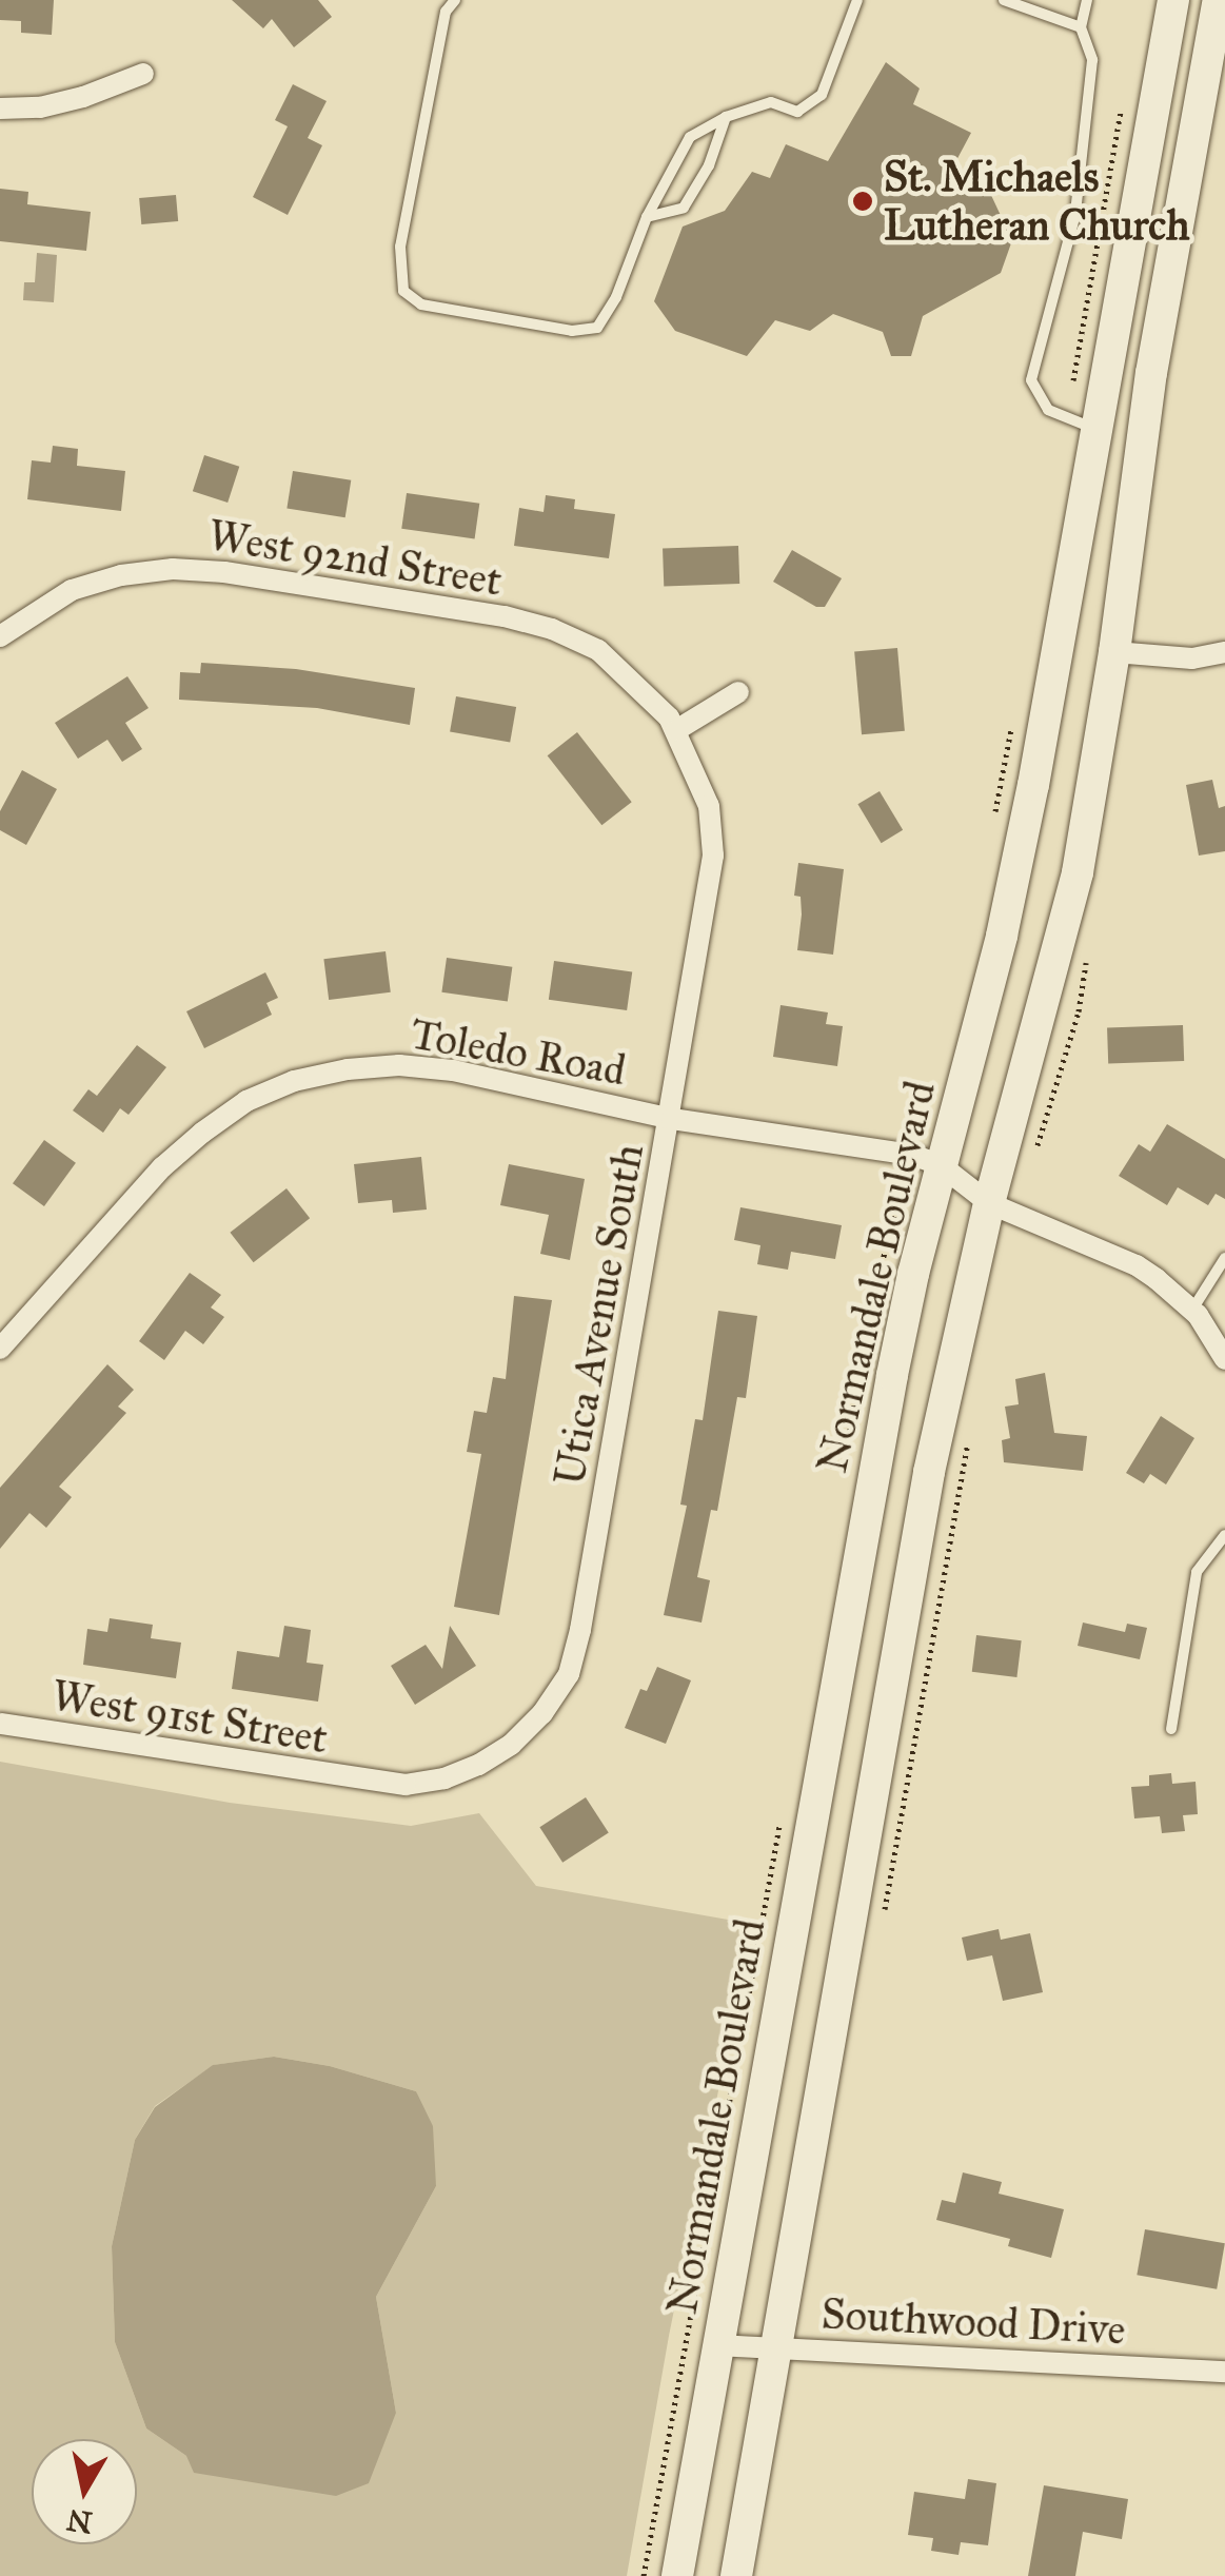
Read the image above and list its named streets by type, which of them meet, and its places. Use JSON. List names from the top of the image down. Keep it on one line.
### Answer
{"streets":{"main road":["Normandale Boulevard"],"street":["West 92nd Street","Toledo Road","Utica Avenue South","West 91st Street","Southwood Drive"]},"crossings":[["West 92nd Street","Utica Avenue South"],["Toledo Road","Normandale Boulevard"],["Toledo Road","Utica Avenue South"],["Normandale Boulevard","Southwood Drive"],["Utica Avenue South","West 91st Street"]],"places":["St. Michaels Lutheran Church"],"north":"bottom"}
